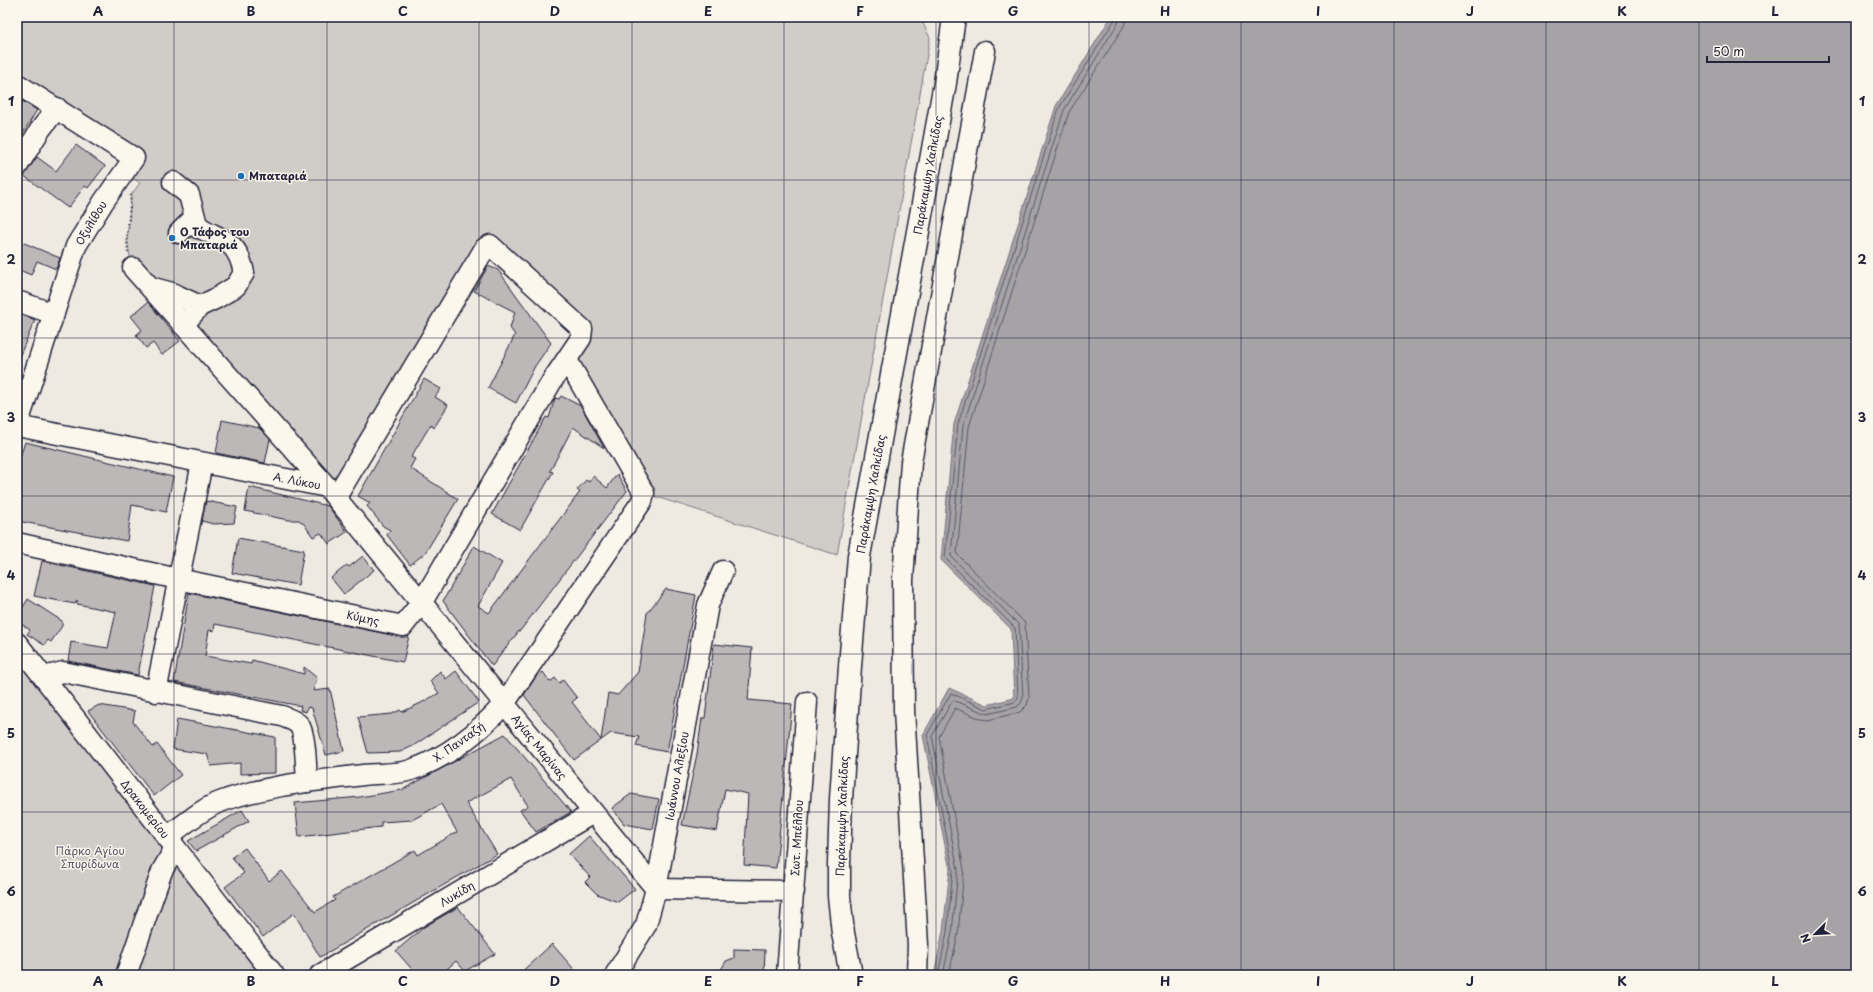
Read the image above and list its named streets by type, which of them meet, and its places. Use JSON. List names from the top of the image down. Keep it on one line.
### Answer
{"streets":{"main road":["Παράκαμψη Χαλκίδας"],"street":["Οξυλίθου","Α. Λύκου","Κύμης","Χ. Πανταζή","Αγίας Μαρίνας","Ιωάννου Αλεξίου","Δρακομερίου","Σωτ. Μπέλλου","Λυκίδη"]},"crossings":[["Οξυλίθου","Α. Λύκου"],["Α. Λύκου","Κύμης"],["Α. Λύκου","Αγίας Μαρίνας"],["Κύμης","Χ. Πανταζή"],["Κύμης","Αγίας Μαρίνας"],["Χ. Πανταζή","Αγίας Μαρίνας"],["Χ. Πανταζή","Δρακομερίου"],["Αγίας Μαρίνας","Ιωάννου Αλεξίου"],["Αγίας Μαρίνας","Λυκίδη"]],"parks":["Πάρκο Αγίου Σπυρίδωνα"],"places":["Μπαταριά","Ο Τάφος του Μπαταριά"],"scale_bar":"50 m","north":"bottom left","grid":{"columns":["A","B","C","D","E","F","G","H","I","J","K","L"],"rows":["1","2","3","4","5","6"]}}
